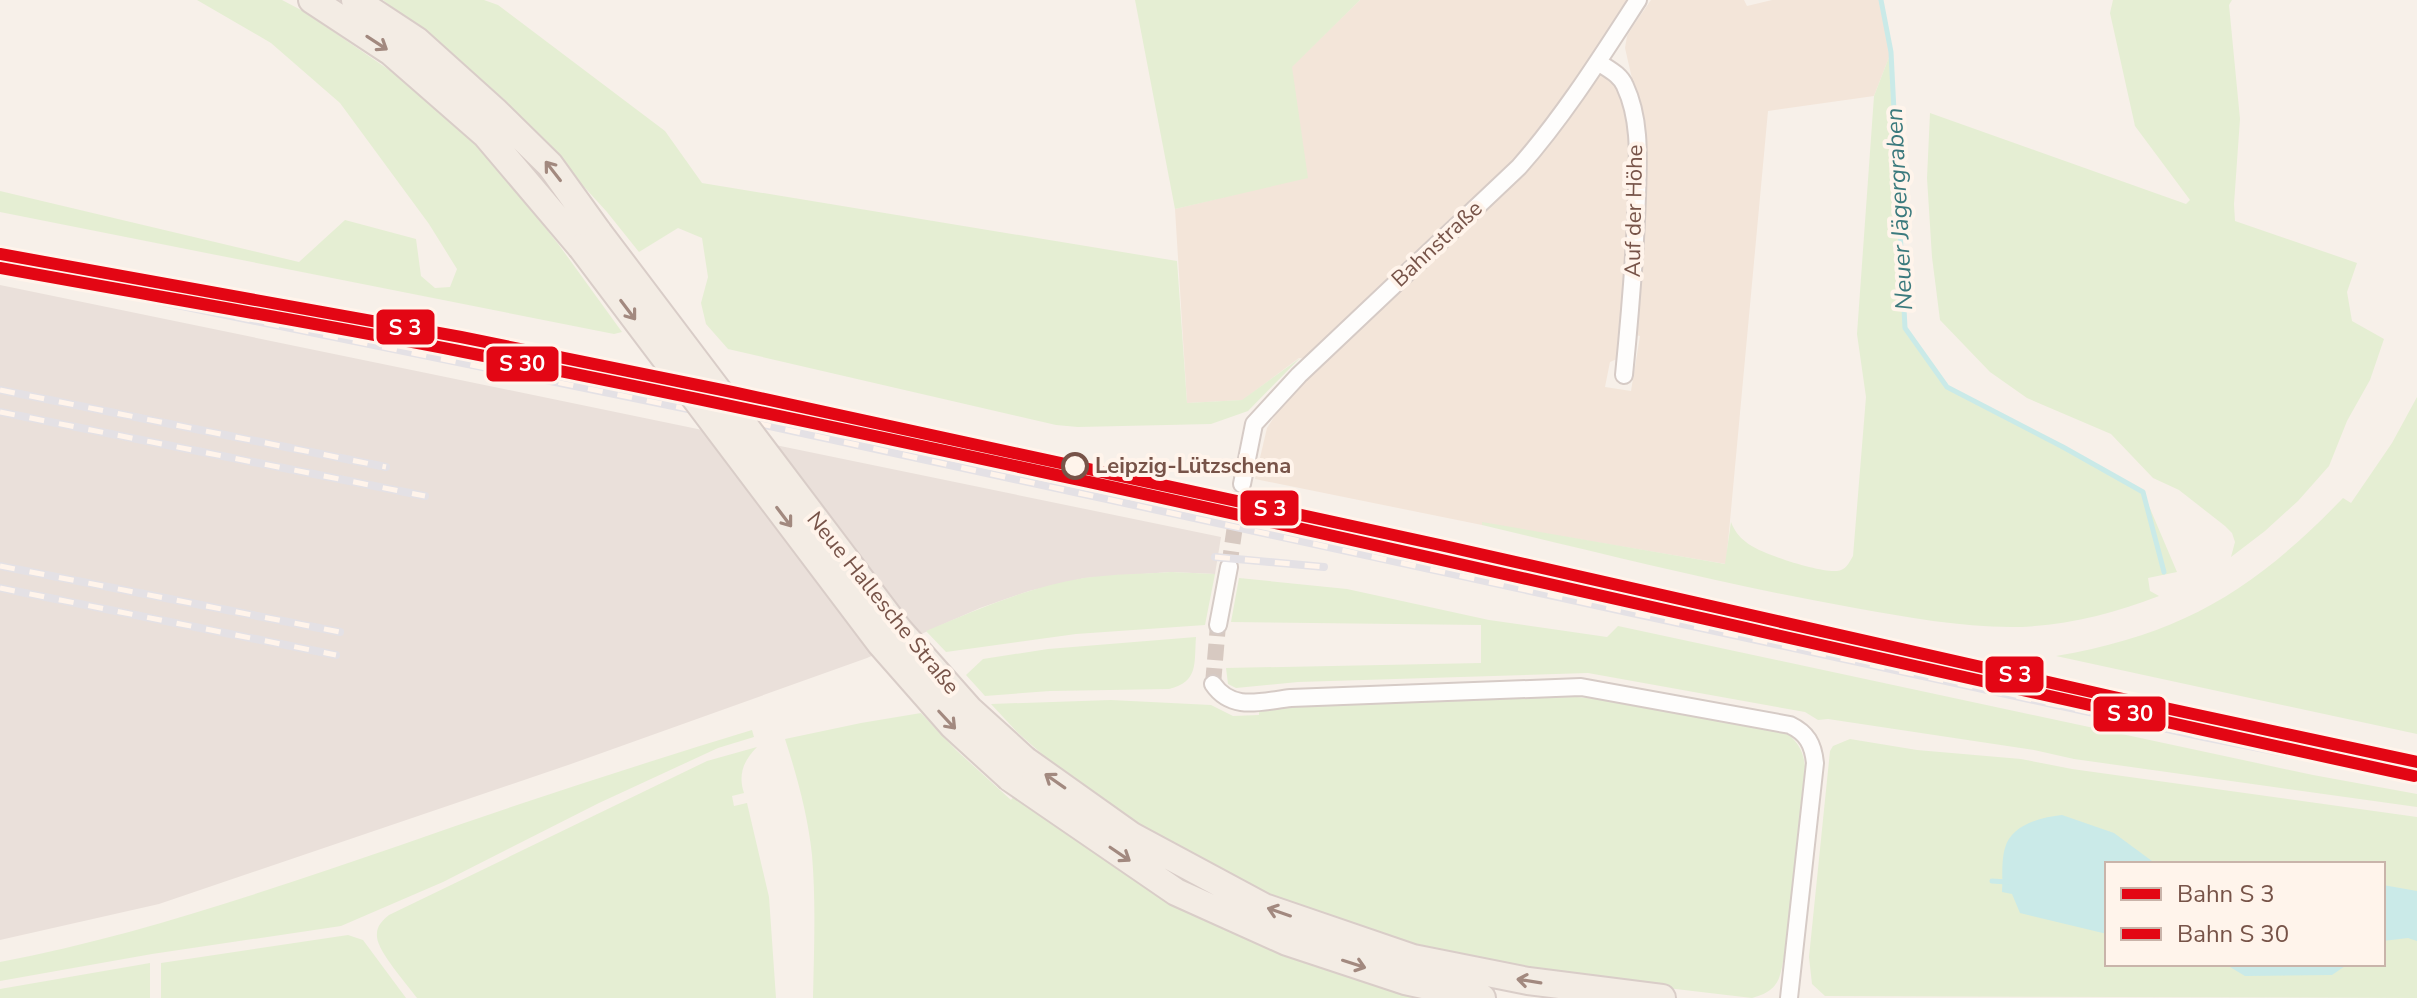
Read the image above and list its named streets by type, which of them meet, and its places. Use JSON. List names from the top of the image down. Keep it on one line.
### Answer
{"streets":{"main road":["Neue Hallesche Straße"],"street":["Auf der Höhe","Bahnstraße"]},"crossings":[["Auf der Höhe","Bahnstraße"]],"water":["Neuer Jägergraben"],"places":["Leipzig-Lützschena"],"legend":["Bahn S 3","Bahn S 30"]}
